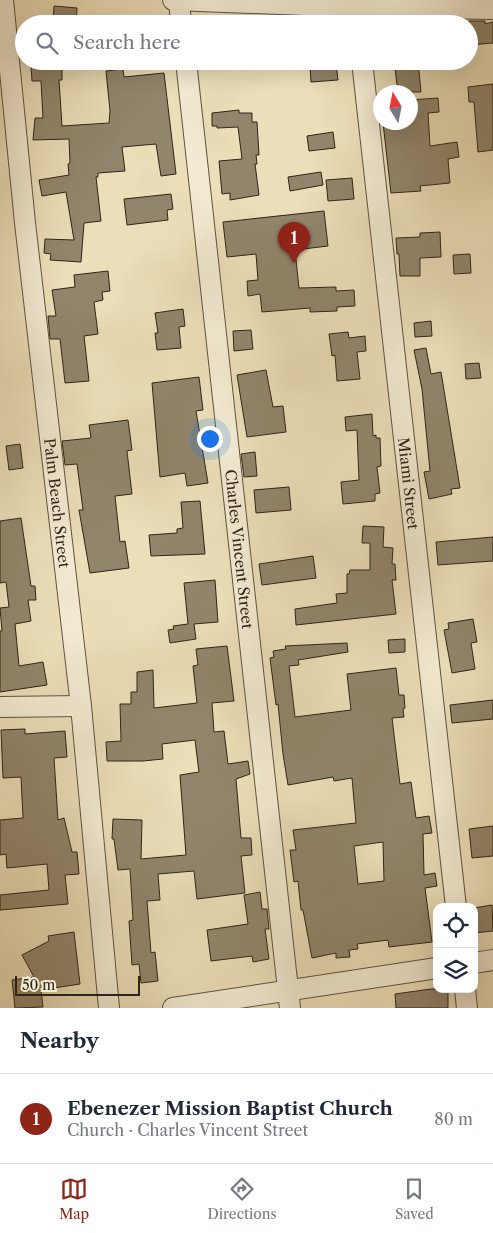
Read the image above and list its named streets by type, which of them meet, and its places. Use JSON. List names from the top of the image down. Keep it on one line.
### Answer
{"streets":{"street":["Miami Street","Palm Beach Street","Charles Vincent Street"]},"scale_bar":"50 m","north":"top","page":{"search":"Search here","pins":"1","scale":"50 m","heading":"Nearby","list":[{"mark":"1","name":"Ebenezer Mission Baptist Church","note":"Church · Charles Vincent Street","value":"80 m"}],"nav":["Map","Directions","Saved"]}}
